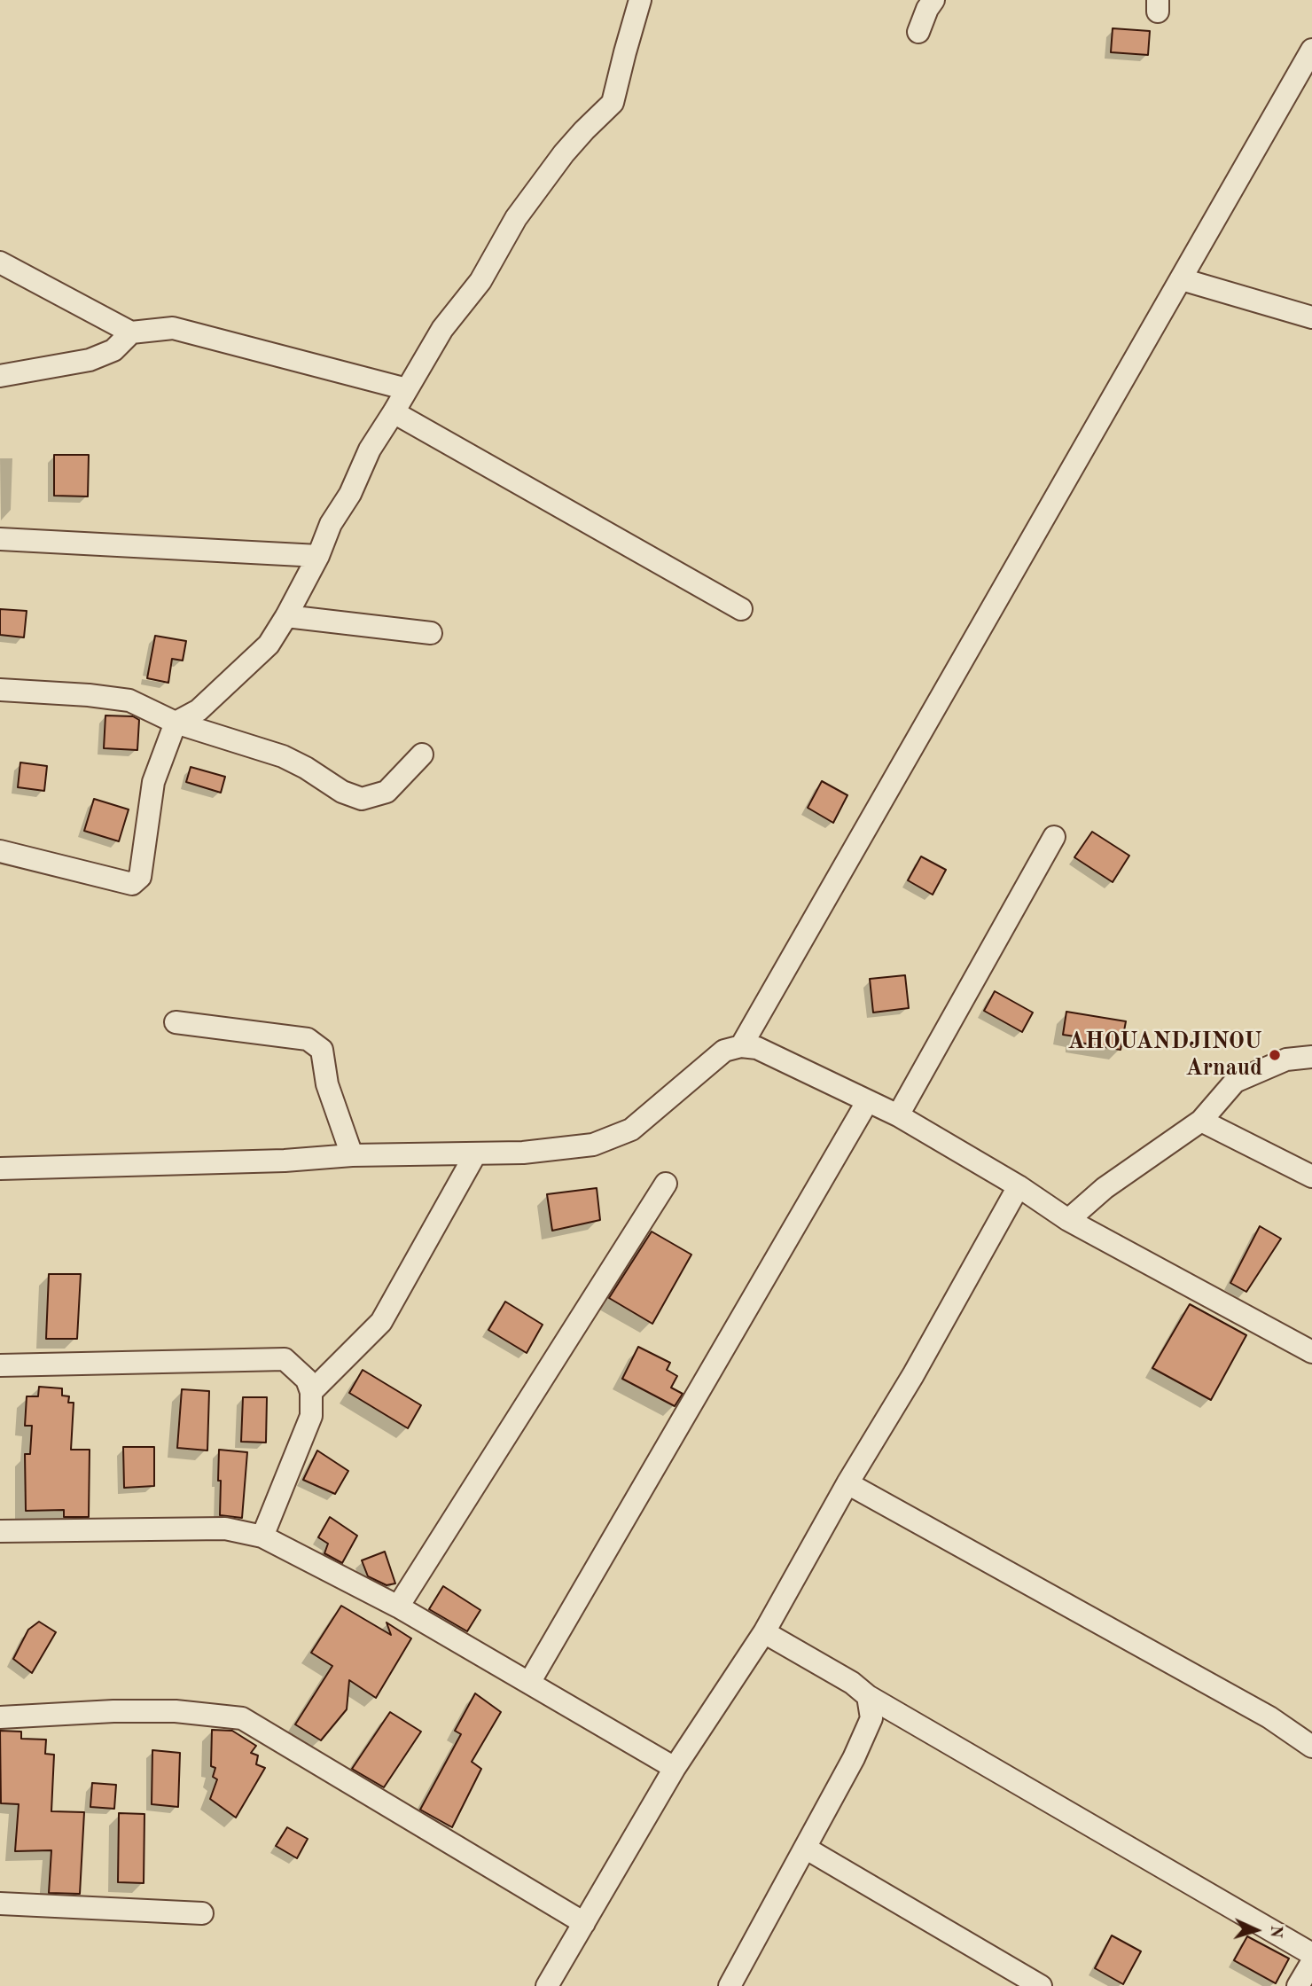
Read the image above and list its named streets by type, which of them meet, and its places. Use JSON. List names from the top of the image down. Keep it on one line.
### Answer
{"places":["AHOUANDJINOU Arnaud"],"north":"right"}
